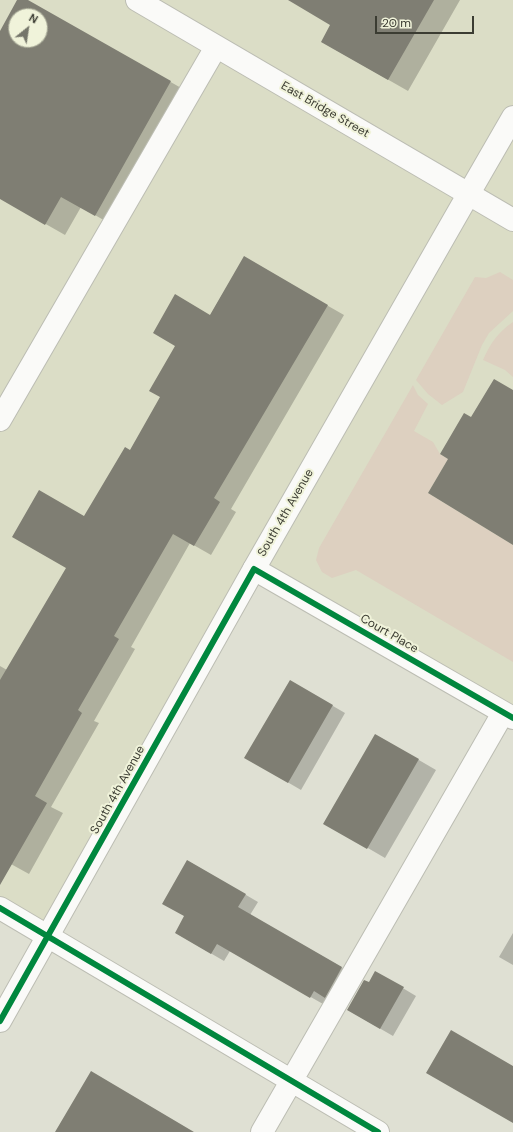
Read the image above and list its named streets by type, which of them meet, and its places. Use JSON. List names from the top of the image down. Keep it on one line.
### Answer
{"streets":{"main road":["East Bridge Street","South 4th Avenue","Court Place"]},"crossings":[["East Bridge Street","South 4th Avenue"],["South 4th Avenue","Court Place"]],"scale_bar":"20 m","north":"top right"}
